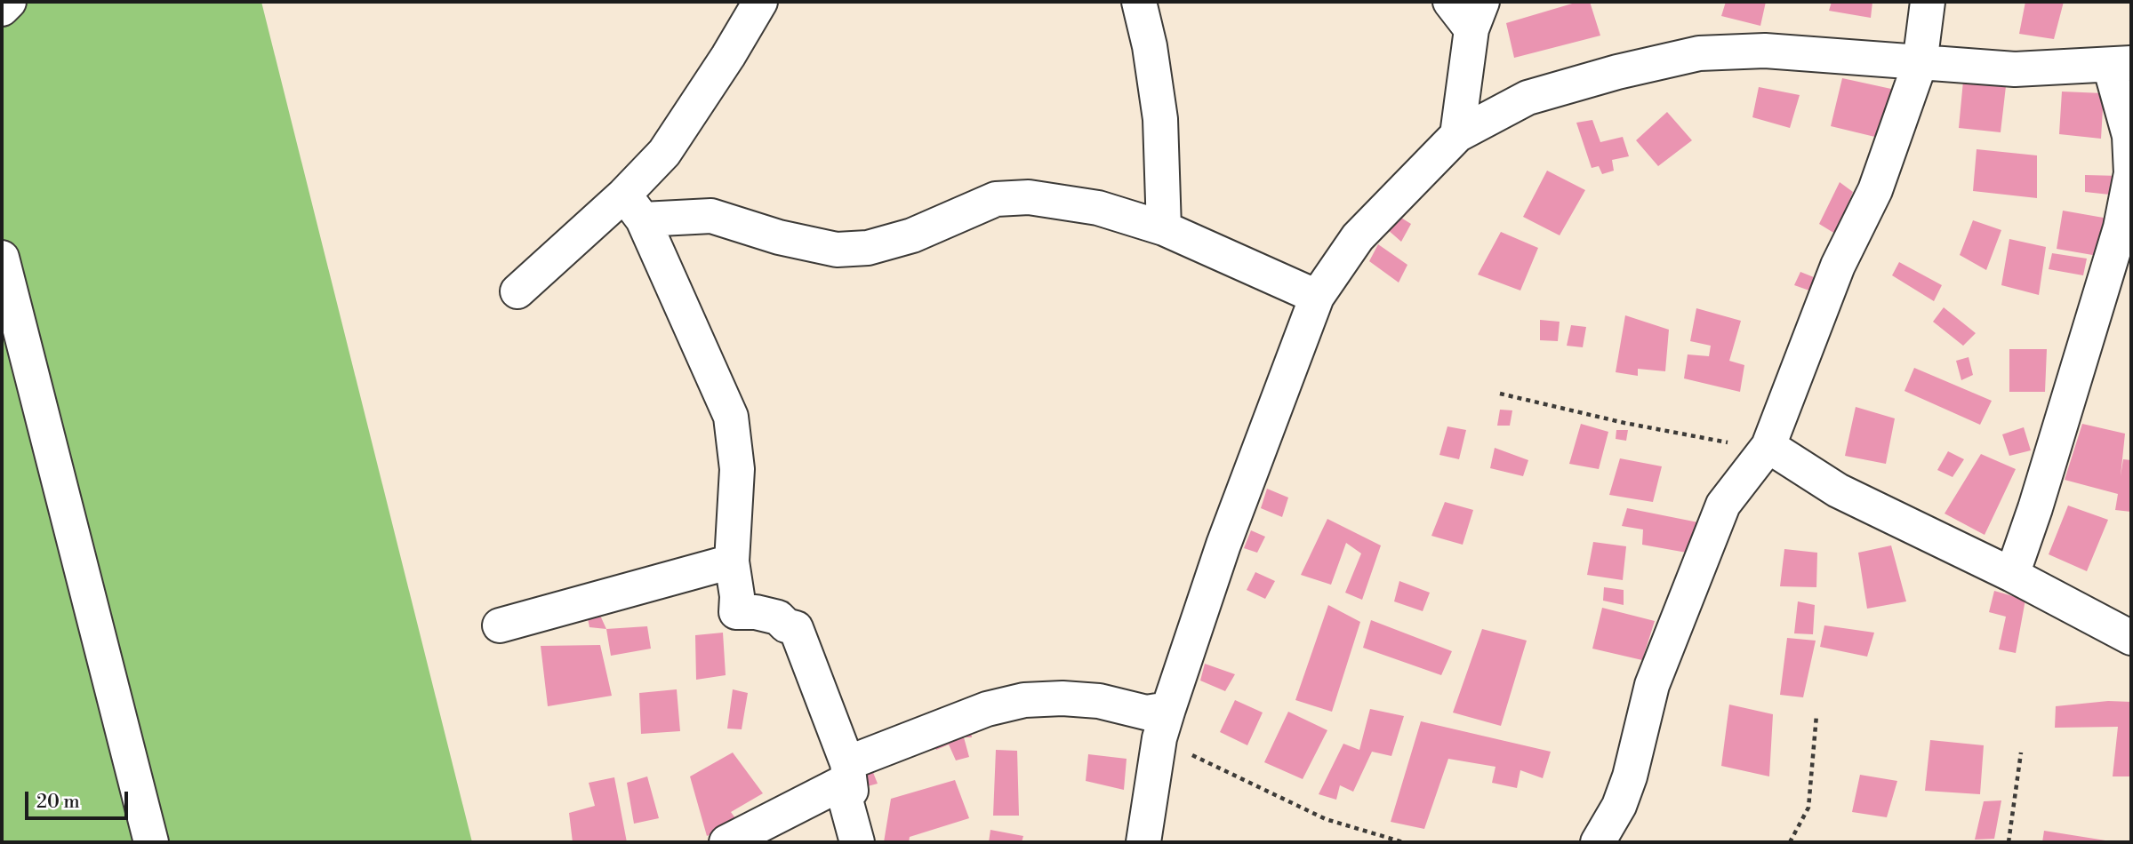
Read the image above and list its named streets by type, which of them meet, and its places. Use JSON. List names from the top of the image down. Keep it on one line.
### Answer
{"scale_bar":"20 m"}
